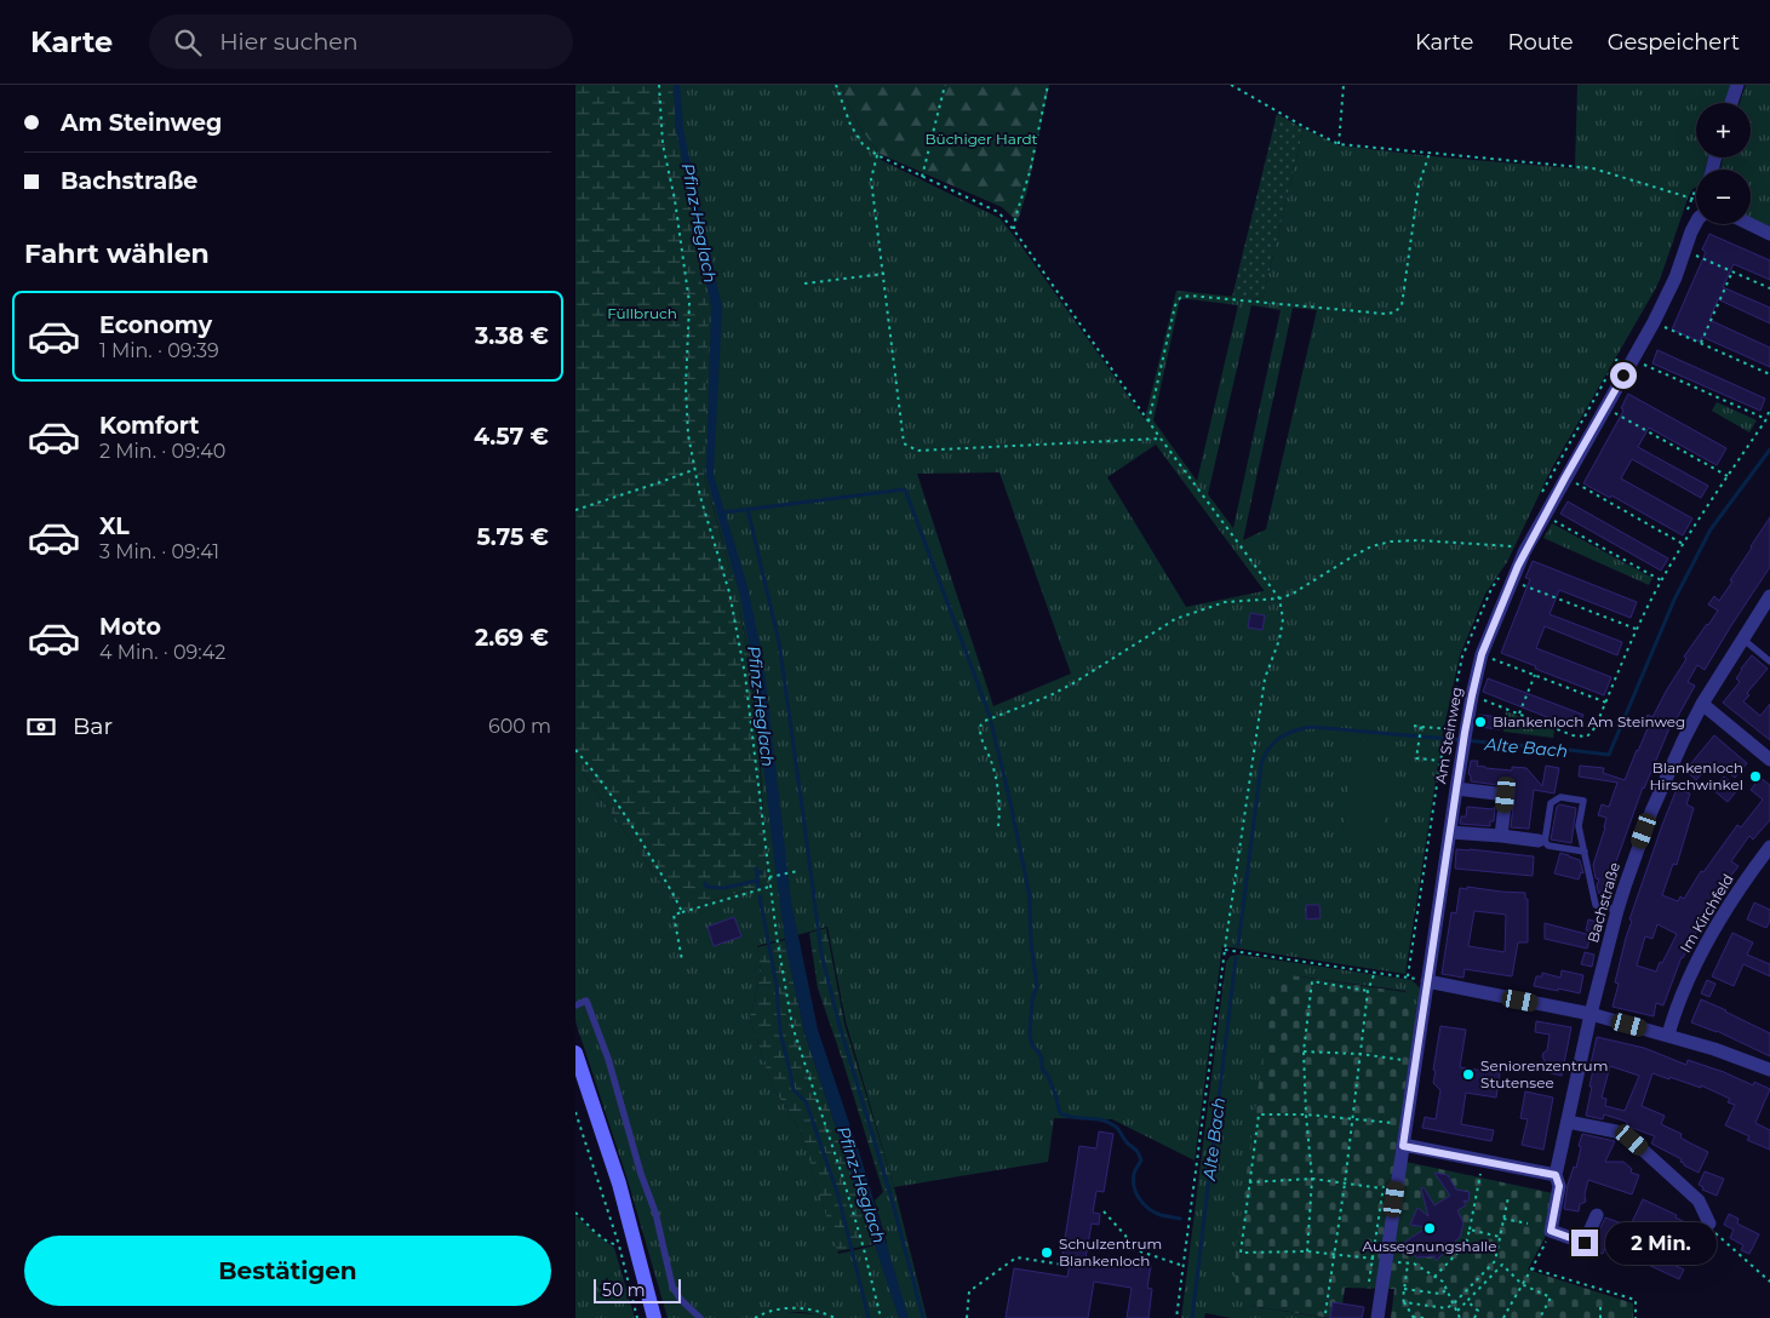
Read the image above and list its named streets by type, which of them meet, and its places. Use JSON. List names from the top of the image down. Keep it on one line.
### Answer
{"streets":{"street":["Am Steinweg","Bachstraße","Im Kirchfeld"]},"water":["Pfinz-Heglach","Alte Bach"],"parks":["Büchiger Hardt","Füllbruch"],"places":["Blankenloch Am Steinweg","Blankenloch Hirschwinkel","Seniorenzentrum Stutensee","Aussegnungshalle","Schulzentrum Blankenloch"],"scale_bar":"50 m","page":{"header":"Karte","search":"Hier suchen","nav":["Karte","Route","Gespeichert"],"banner":["Am Steinweg","Bachstraße"],"map_buttons":["+","−"],"heading":"Fahrt wählen","list":[{"name":"Economy","note":"1 Min. · 09:39","value":"3.38 €"},{"name":"Komfort","note":"2 Min. · 09:40","value":"4.57 €"},{"name":"XL","note":"3 Min. · 09:41","value":"5.75 €"},{"name":"Moto","note":"4 Min. · 09:42","value":"2.69 €"}],"pay":["Bar","600 m"],"bubble":"2 Min.","buttons":"Bestätigen","scale":"50 m"}}
